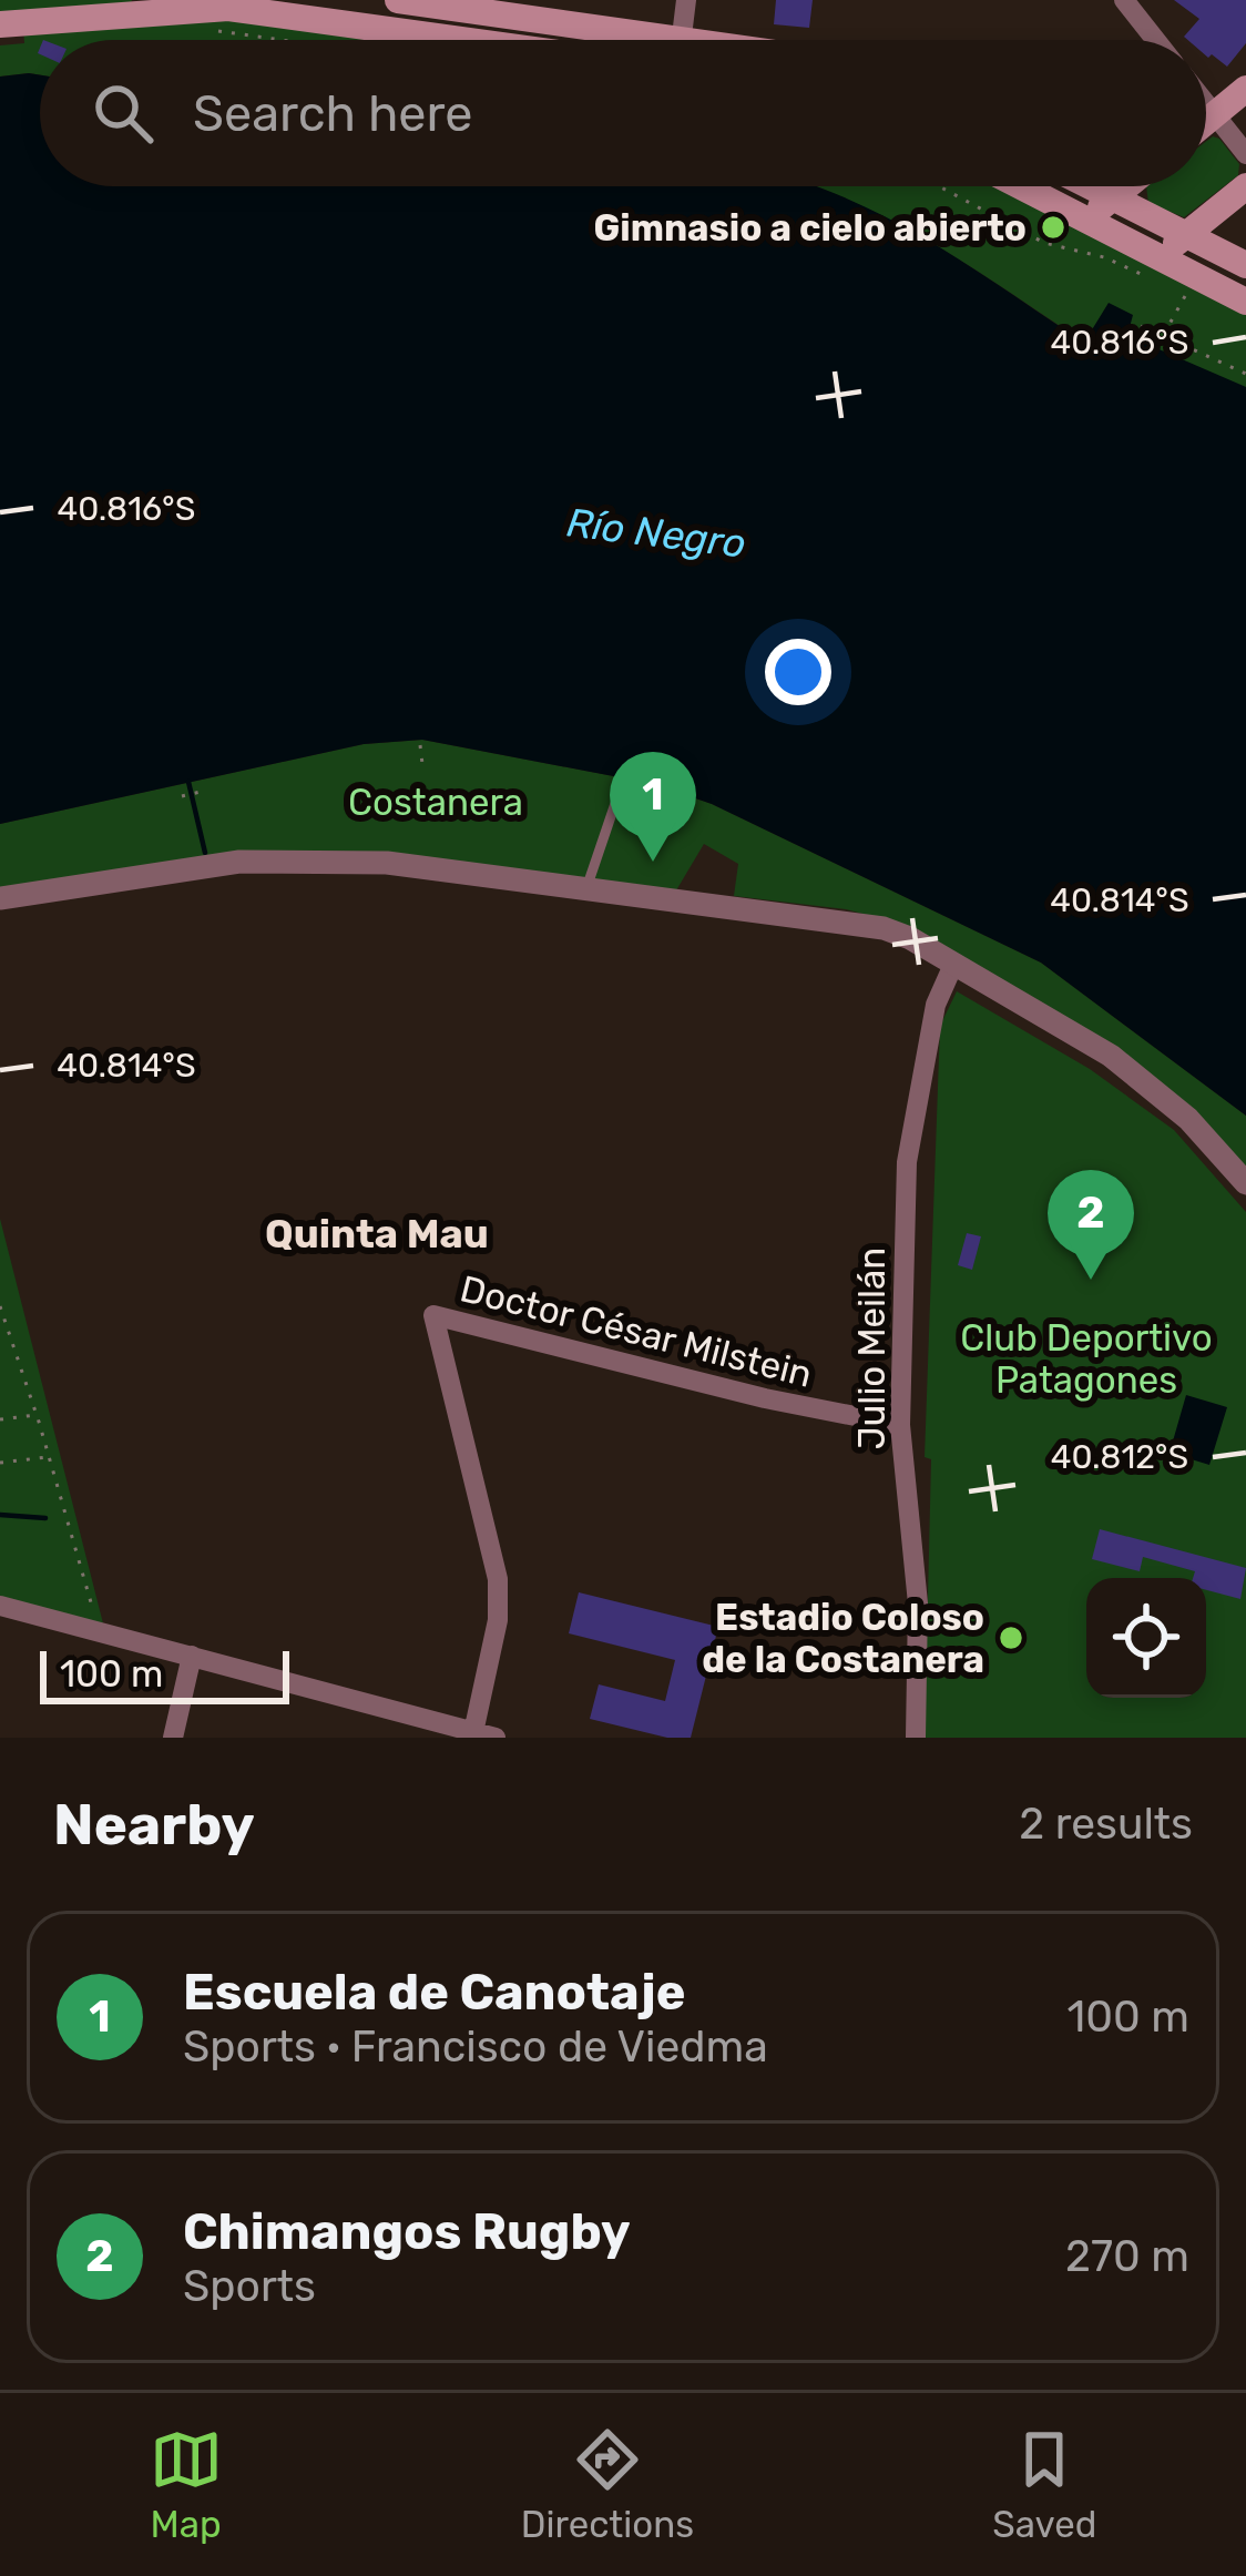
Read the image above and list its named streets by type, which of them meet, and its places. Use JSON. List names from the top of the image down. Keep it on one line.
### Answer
{"streets":{"street":["Doctor César Milstein","Julio Meilán"]},"crossings":[["Doctor César Milstein","Julio Meilán"]],"districts":["Quinta Mau"],"water":["Río Negro"],"parks":["Costanera","Club Deportivo Patagones"],"places":["Gimnasio a cielo abierto","Estadio Coloso de la Costanera"],"scale_bar":"100 m","page":{"search":"Search here","pins":["1","2"],"scale":"100 m","heading":["Nearby","2 results"],"list":[{"mark":"1","name":"Escuela de Canotaje","note":"Sports · Francisco de Viedma","value":"100 m"},{"mark":"2","name":"Chimangos Rugby","note":"Sports","value":"270 m"}],"nav":["Map","Directions","Saved"]},"coordinates":["40.816°S","40.814°S","40.812°S"]}
